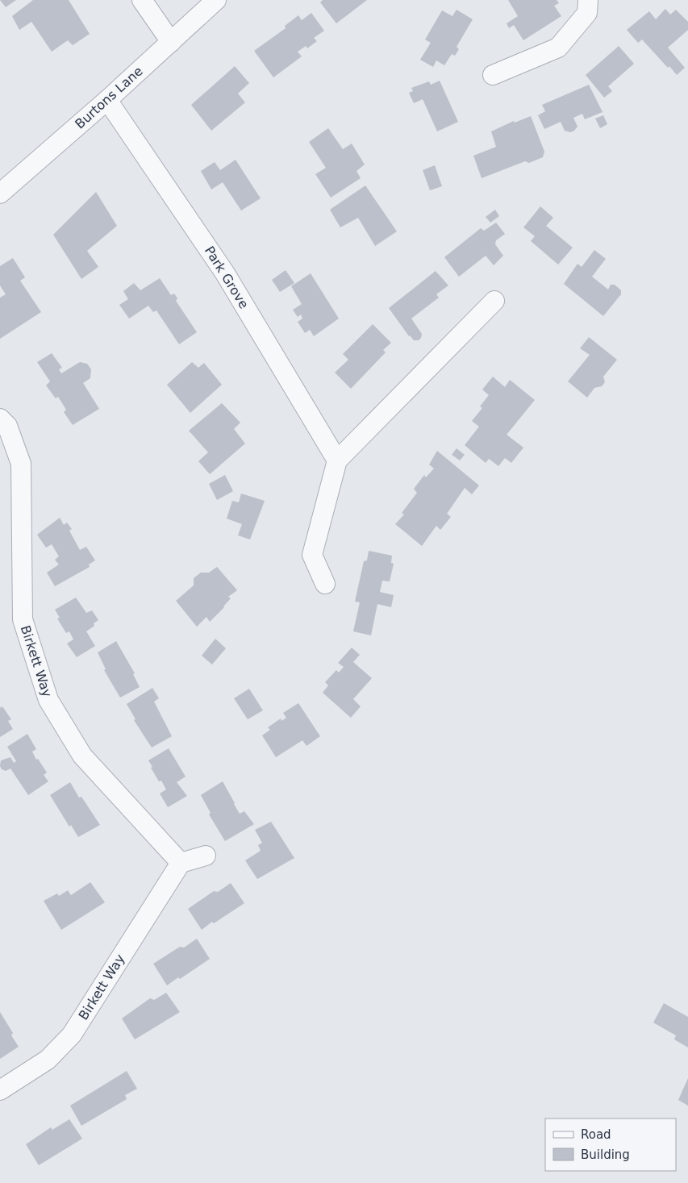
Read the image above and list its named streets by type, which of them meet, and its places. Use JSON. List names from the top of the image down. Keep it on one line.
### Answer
{"streets":{"street":["Burtons Lane","Park Grove","Birkett Way"]},"crossings":[["Burtons Lane","Park Grove"]],"legend":["Road","Building"]}
